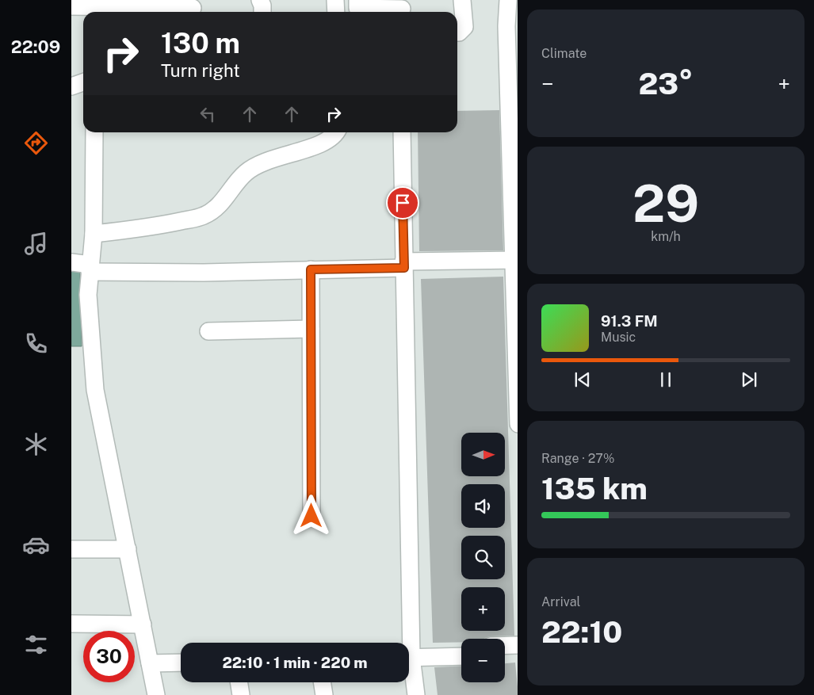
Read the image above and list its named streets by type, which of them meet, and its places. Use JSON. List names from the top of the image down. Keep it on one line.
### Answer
{"north":"right","page":{"tabs":"22:09","tile":["Climate",["29","km/h"],["Range · 27%","135 km"],["Arrival","22:10"]],"turn":["130 m","Turn right"],"heat":["−","23°","+"],"song":["91.3 FM","Music"],"map_buttons":["+","−"],"limit":"30","trip":"22:10 · 1 min · 220 m"}}
